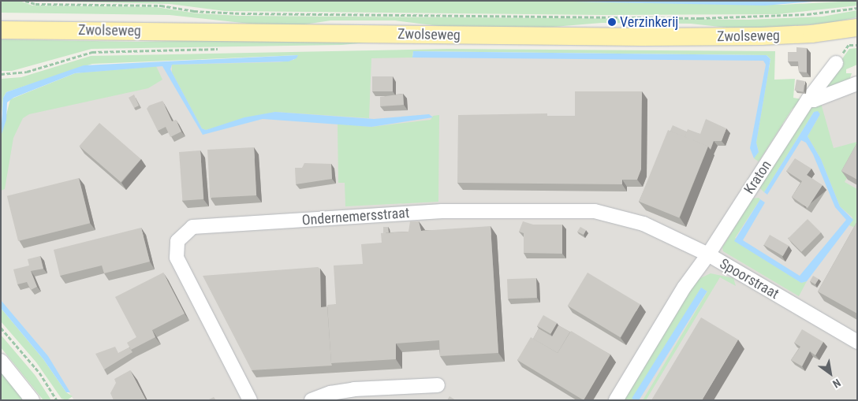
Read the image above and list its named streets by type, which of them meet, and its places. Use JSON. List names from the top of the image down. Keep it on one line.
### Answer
{"streets":{"main road":["Zwolseweg"],"street":["Kraton","Ondernemersstraat","Spoorstraat"]},"crossings":[["Kraton","Ondernemersstraat"],["Kraton","Spoorstraat"],["Ondernemersstraat","Spoorstraat"]],"places":["Verzinkerij"],"north":"bottom right"}
